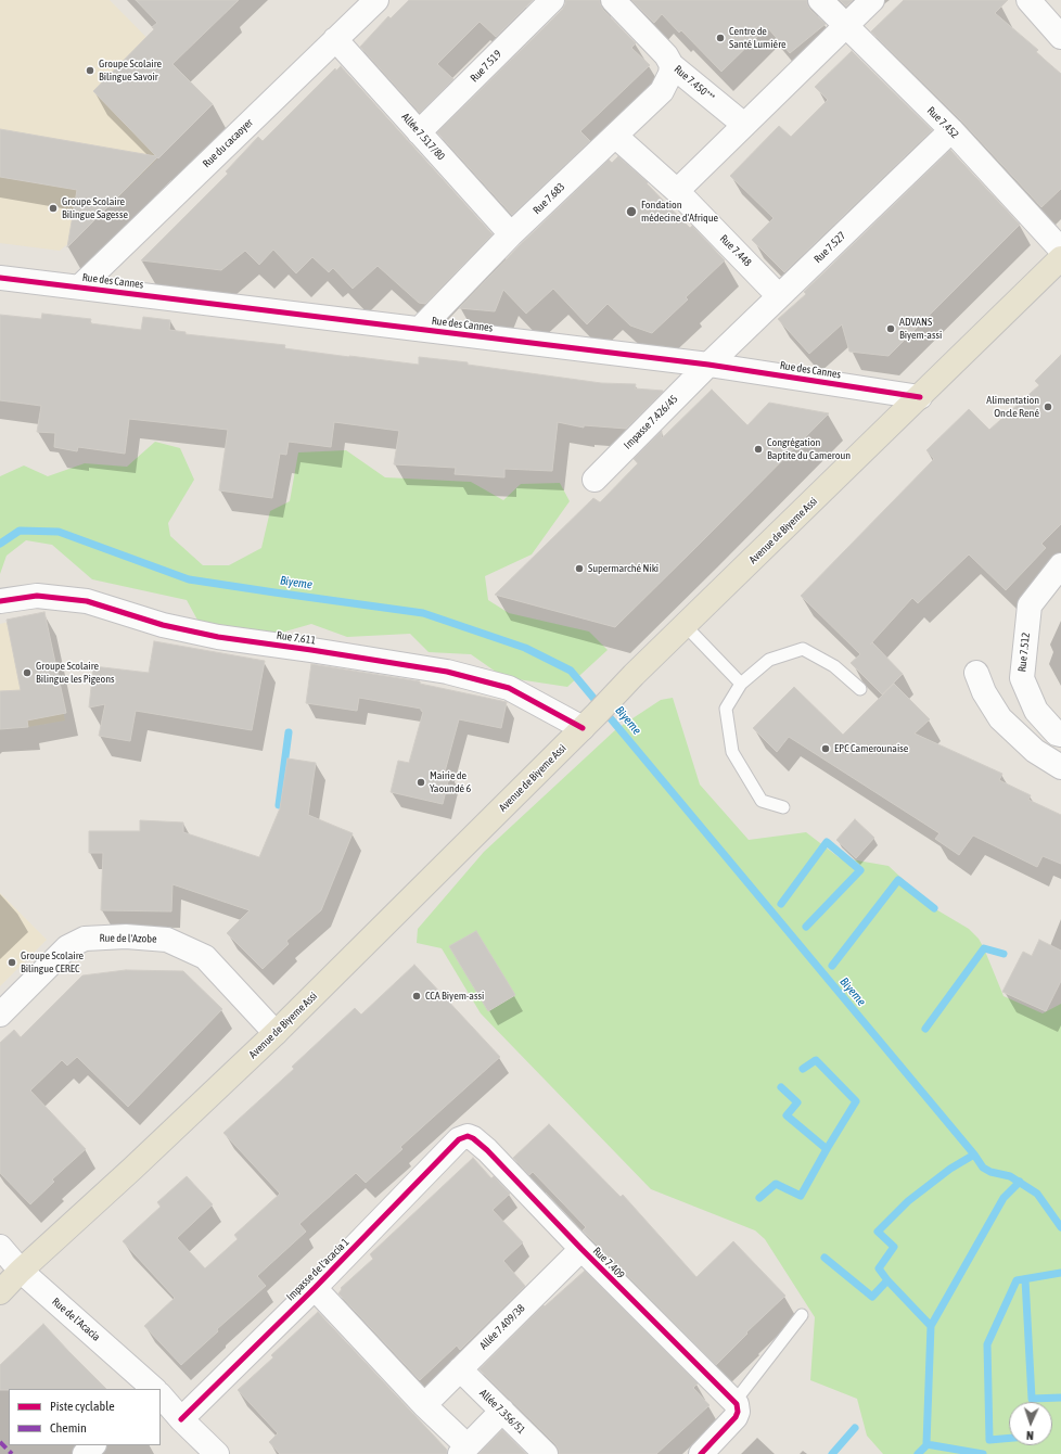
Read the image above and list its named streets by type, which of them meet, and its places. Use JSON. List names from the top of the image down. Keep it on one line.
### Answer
{"streets":{"main road":["Avenue de Biyeme Assi"],"street":["Rue 7.519","Rue 7.450***","Rue 7.452","Allée 7.517/80","Rue du cacaoyer","Rue 7.683","Rue 7.527","Rue 7.448","Rue des Cannes","Impasse 7.426/45","Rue 7.611","Rue 7.512","Rue de l'Azobe","Rue 7.409","Impasse de l'acacia 1","Rue de l'Acacia","Allée 7.409/38","Allée 7.356/51"]},"crossings":[["Rue 7.519","Allée 7.517/80"],["Rue 7.450***","Rue 7.683"],["Rue 7.452","Rue 7.527"],["Allée 7.517/80","Rue du cacaoyer"],["Allée 7.517/80","Rue 7.683"],["Rue du cacaoyer","Rue des Cannes"],["Rue 7.683","Rue 7.448"],["Rue 7.683","Rue des Cannes"],["Rue 7.527","Rue 7.448"],["Rue 7.527","Rue des Cannes"],["Rue 7.527","Impasse 7.426/45"],["Rue des Cannes","Impasse 7.426/45"],["Rue des Cannes","Avenue de Biyeme Assi"],["Avenue de Biyeme Assi","Rue 7.611"],["Avenue de Biyeme Assi","Rue de l'Azobe"],["Avenue de Biyeme Assi","Rue de l'Acacia"],["Rue 7.409","Impasse de l'acacia 1"],["Rue 7.409","Allée 7.409/38"],["Impasse de l'acacia 1","Rue de l'Acacia"],["Allée 7.409/38","Allée 7.356/51"]],"water":["Biyeme"],"places":["Centre de Santé Lumiére","Groupe Scolaire Bilingue Savoir","Groupe Scolaire Bilingue Sagesse","Fondation médecine d'Afrique","ADVANS Biyem-assi","Alimentation Oncle René","Congrégation Baptite du Cameroun","Supermarché Niki","Groupe Scolaire Bilingue les Pigeons","EPC Camerounaise","Mairie de Yaoundé 6","Groupe Scolaire Bilingue CEREC","CCA Biyem-assi"],"legend":["Piste cyclable","Chemin"],"north":"bottom"}
